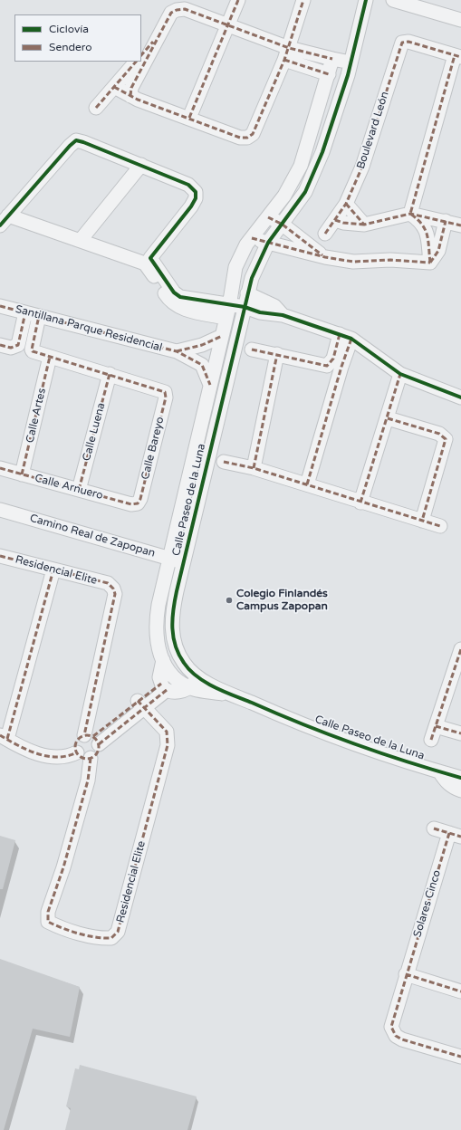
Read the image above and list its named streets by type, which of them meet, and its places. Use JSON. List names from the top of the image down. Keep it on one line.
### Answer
{"streets":{"street":["Boulevard León","Santillana Parque Residencial","Calle Artes","Calle Luena","Calle Bareyo","Calle Arnuero","Calle Paseo de la Luna","Camino Real de Zapopan","Residencial Elite","Solares Cinco"]},"crossings":[["Calle Artes","Calle Arnuero"],["Calle Luena","Calle Bareyo"],["Calle Luena","Calle Arnuero"],["Calle Bareyo","Calle Arnuero"],["Calle Paseo de la Luna","Camino Real de Zapopan"]],"places":["Colegio Finlandés Campus Zapopan"],"legend":["Ciclovía","Sendero"]}
